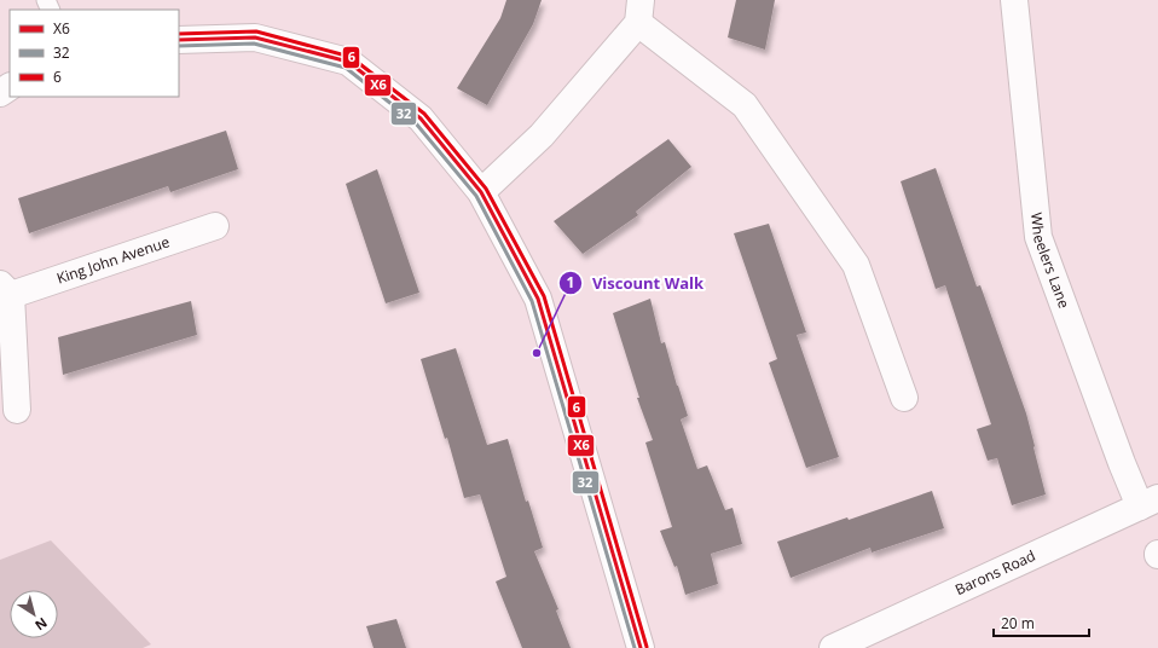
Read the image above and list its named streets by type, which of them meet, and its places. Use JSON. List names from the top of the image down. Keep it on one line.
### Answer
{"streets":{"street":["Wheelers Lane","King John Avenue","Barons Road"]},"crossings":[["Wheelers Lane","Barons Road"]],"places":["Viscount Walk"],"lines":["transit line 6","transit line X6","transit line 32"],"legend":["X6","32","6"],"scale_bar":"20 m","north":"bottom right"}
